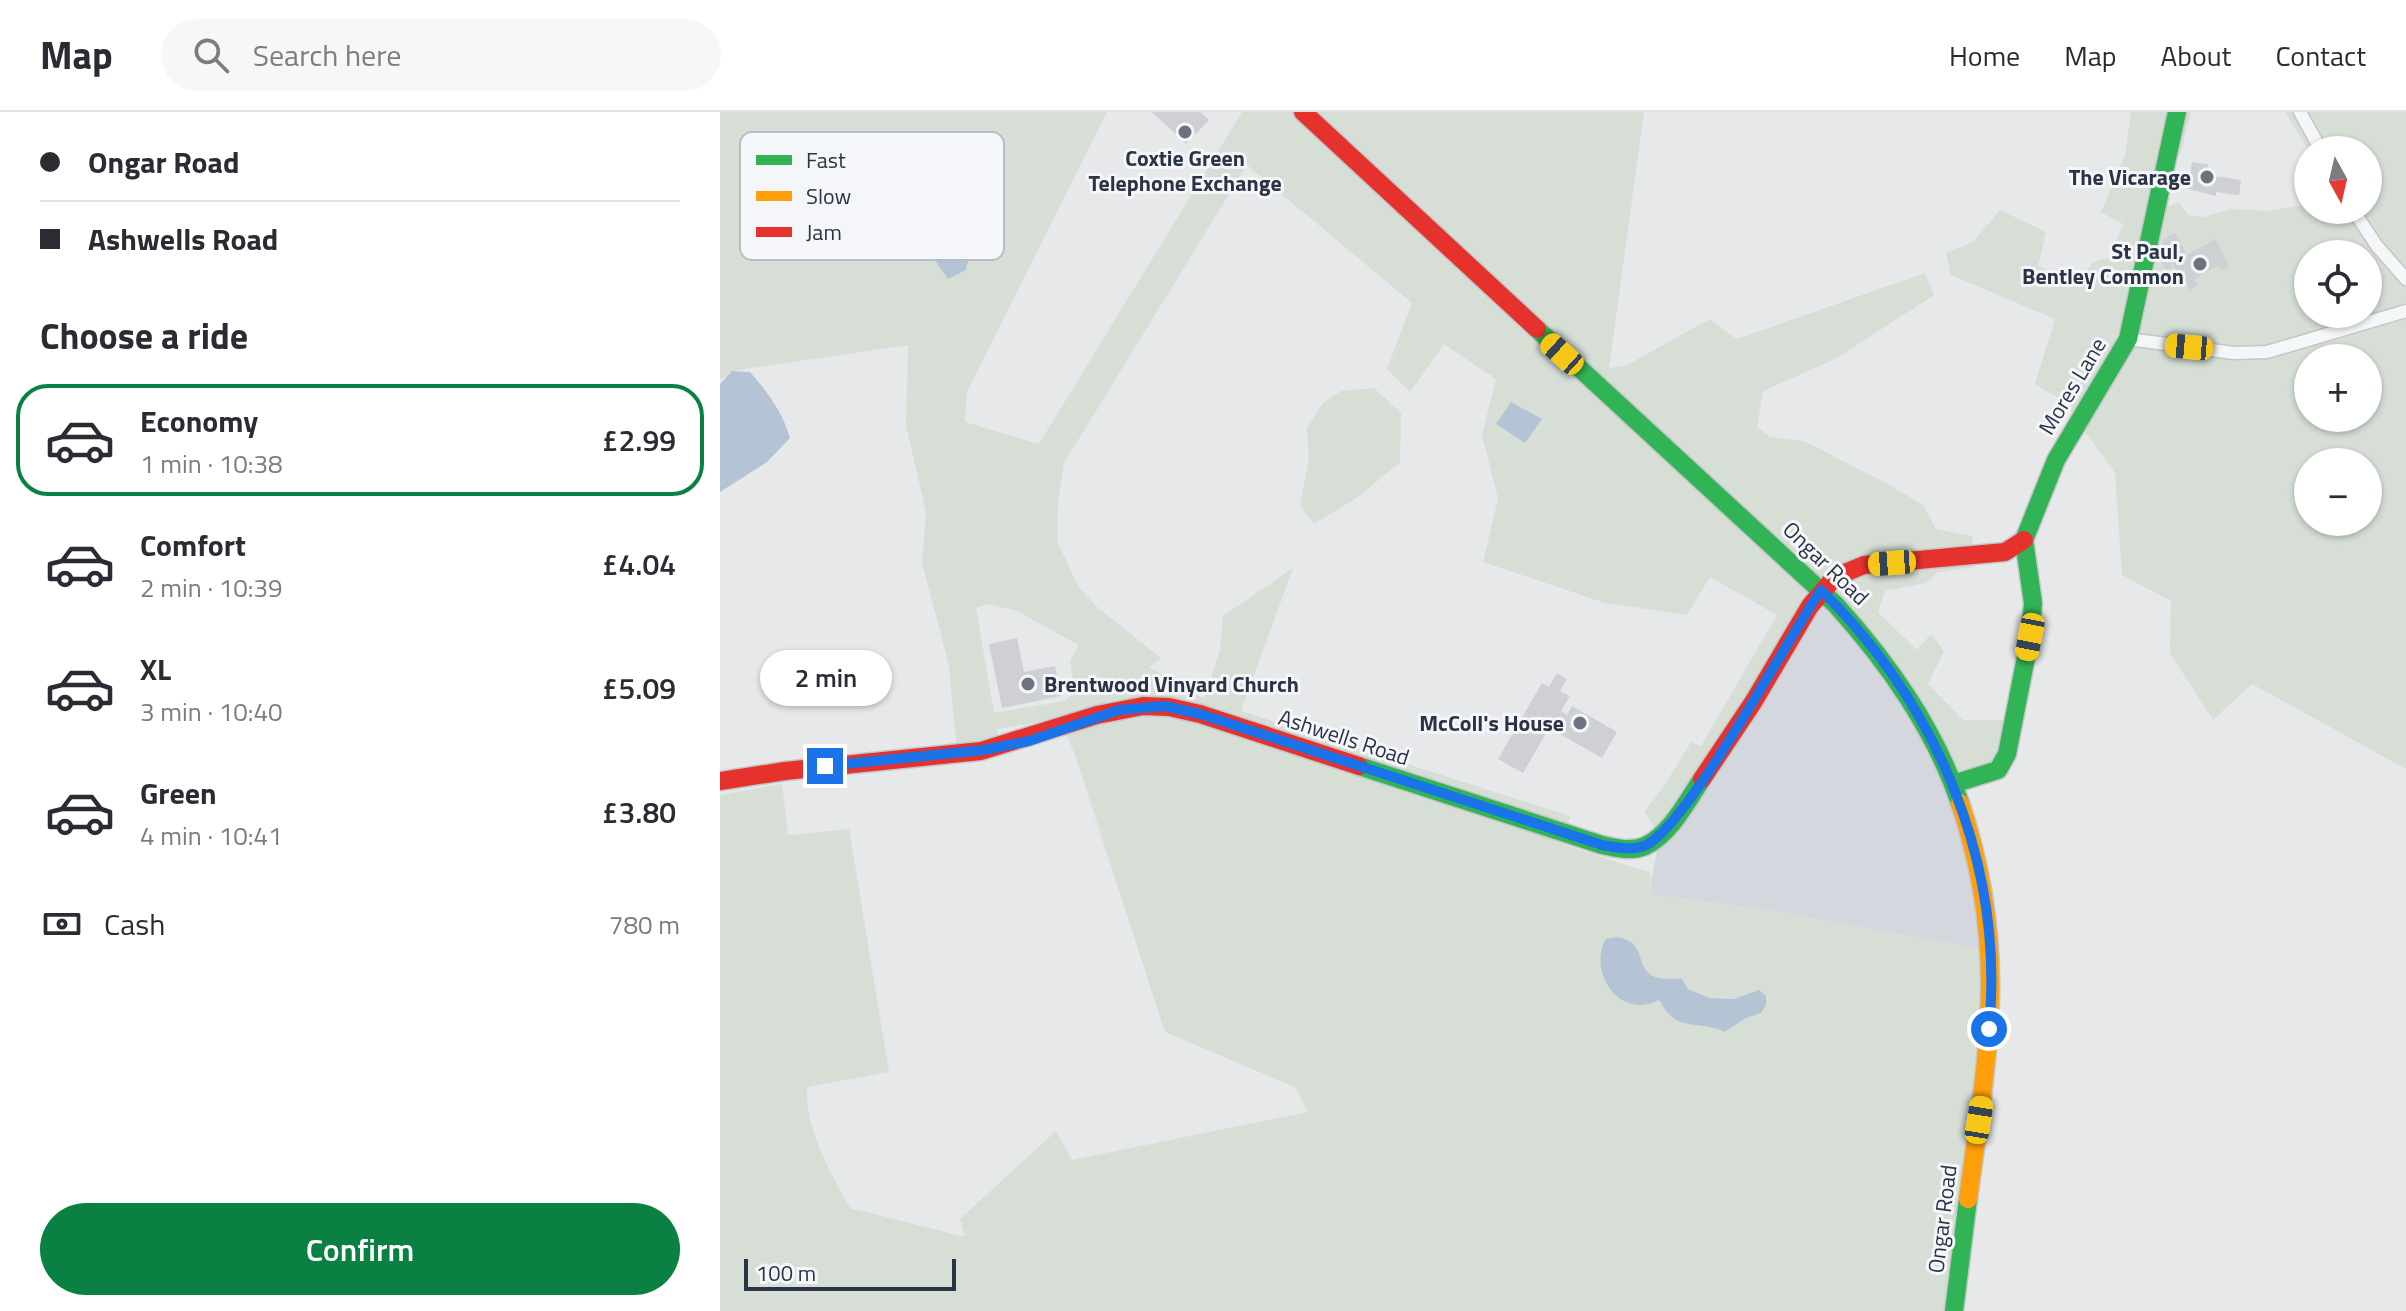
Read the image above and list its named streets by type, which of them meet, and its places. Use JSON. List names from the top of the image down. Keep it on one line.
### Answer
{"streets":{"street":["Mores Lane","Ongar Road","Ashwells Road"]},"crossings":[["Ongar Road","Ashwells Road"]],"places":["Coxtie Green Telephone Exchange","The Vicarage","St Paul, Bentley Common","Brentwood Vinyard Church","McColl's House"],"legend":["Fast","Slow","Jam"],"scale_bar":"100 m","north":"bottom","page":{"header":"Map","search":"Search here","nav":["Home","Map","About","Contact"],"banner":["Ongar Road","Ashwells Road"],"map_buttons":["+","−"],"heading":"Choose a ride","list":[{"name":"Economy","note":"1 min · 10:38","value":"£2.99"},{"name":"Comfort","note":"2 min · 10:39","value":"£4.04"},{"name":"XL","note":"3 min · 10:40","value":"£5.09"},{"name":"Green","note":"4 min · 10:41","value":"£3.80"}],"bubble":"2 min","pay":["Cash","780 m"],"buttons":"Confirm","scale":"100 m"}}
